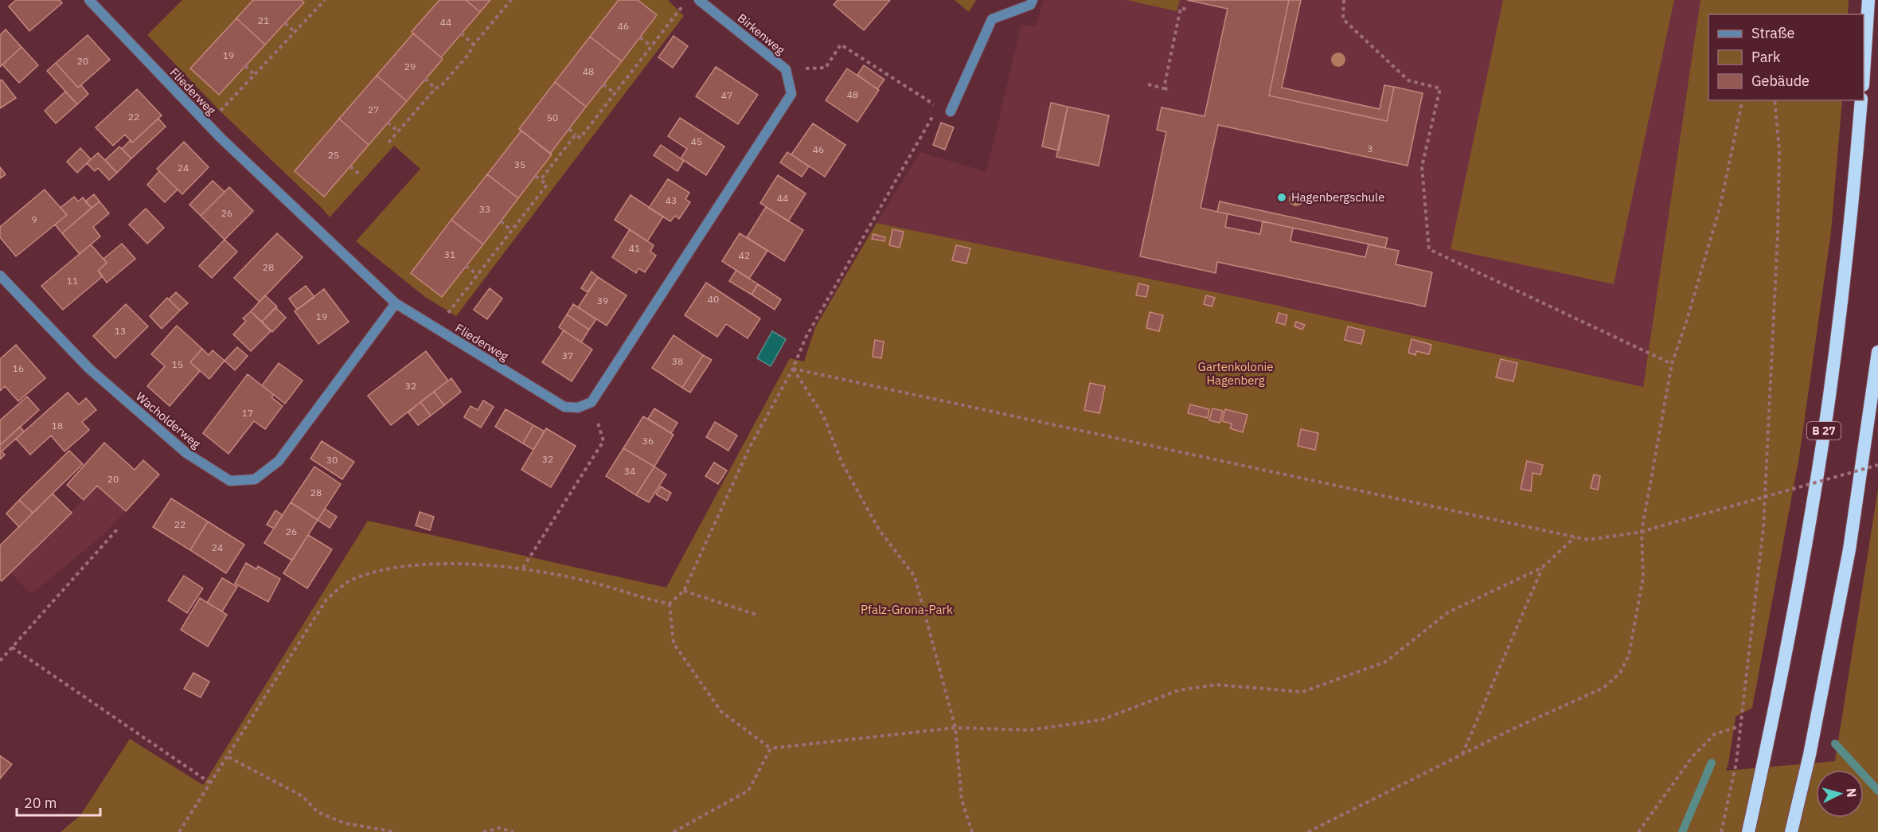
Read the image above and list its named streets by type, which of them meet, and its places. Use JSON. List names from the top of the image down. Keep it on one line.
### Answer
{"streets":{"highway":["B 27"],"street":["Birkenweg","Fliederweg","Wacholderweg"]},"crossings":[["Fliederweg","Wacholderweg"]],"parks":["Gartenkolonie Hagenberg","Pfalz-Grona-Park"],"places":["Hagenbergschule"],"house_numbers":["21","44","46","19","20","29","48","48","47","27","22","50","45","3","46","25","35","24","44","43","33","26","9","41","31","42","28","11","40","39","19","13","37","38","15","16","32","17","18","36","32","30","34","20","28","22","26","24"],"legend":["Straße","Park","Gebäude"],"scale_bar":"20 m","north":"right"}
